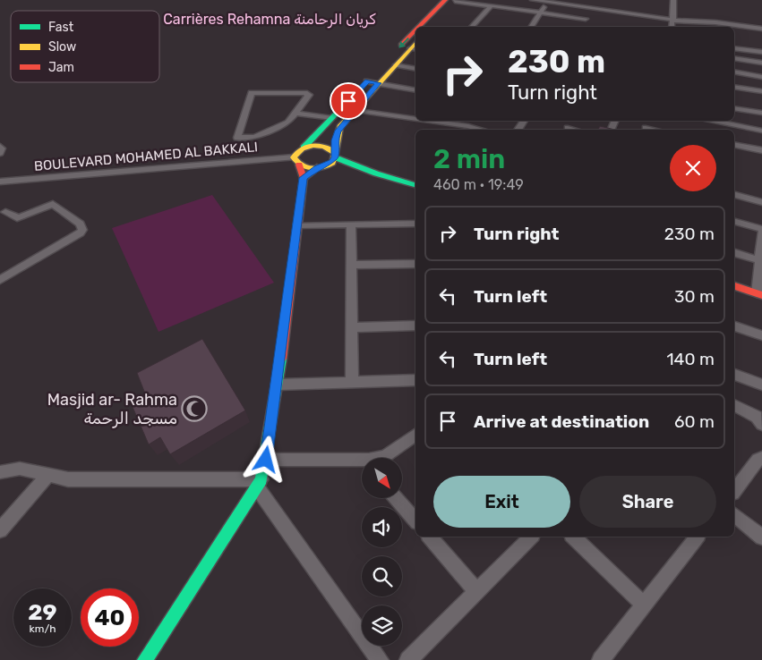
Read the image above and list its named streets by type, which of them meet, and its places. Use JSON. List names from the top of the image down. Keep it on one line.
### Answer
{"streets":{"street":["BOULEVARD MOHAMED AL BAKKALI"]},"districts":["Carrières Rehamna كريان الرحامنة"],"places":{"mosque":["Masjid ar- Rahma مسجد الرحمة"]},"legend":["Fast","Slow","Jam"],"north":"bottom right","page":{"turn":["230 m","Turn right"],"heading":["2 min","460 m · 19:49"],"list":[{"name":"Turn right","value":"230 m"},{"name":"Turn left","value":"30 m"},{"name":"Turn left","value":"140 m"},{"name":"Arrive at destination","value":"60 m"}],"buttons":["Exit","Share"],"speed":"29 km/h","limit":"40"}}
